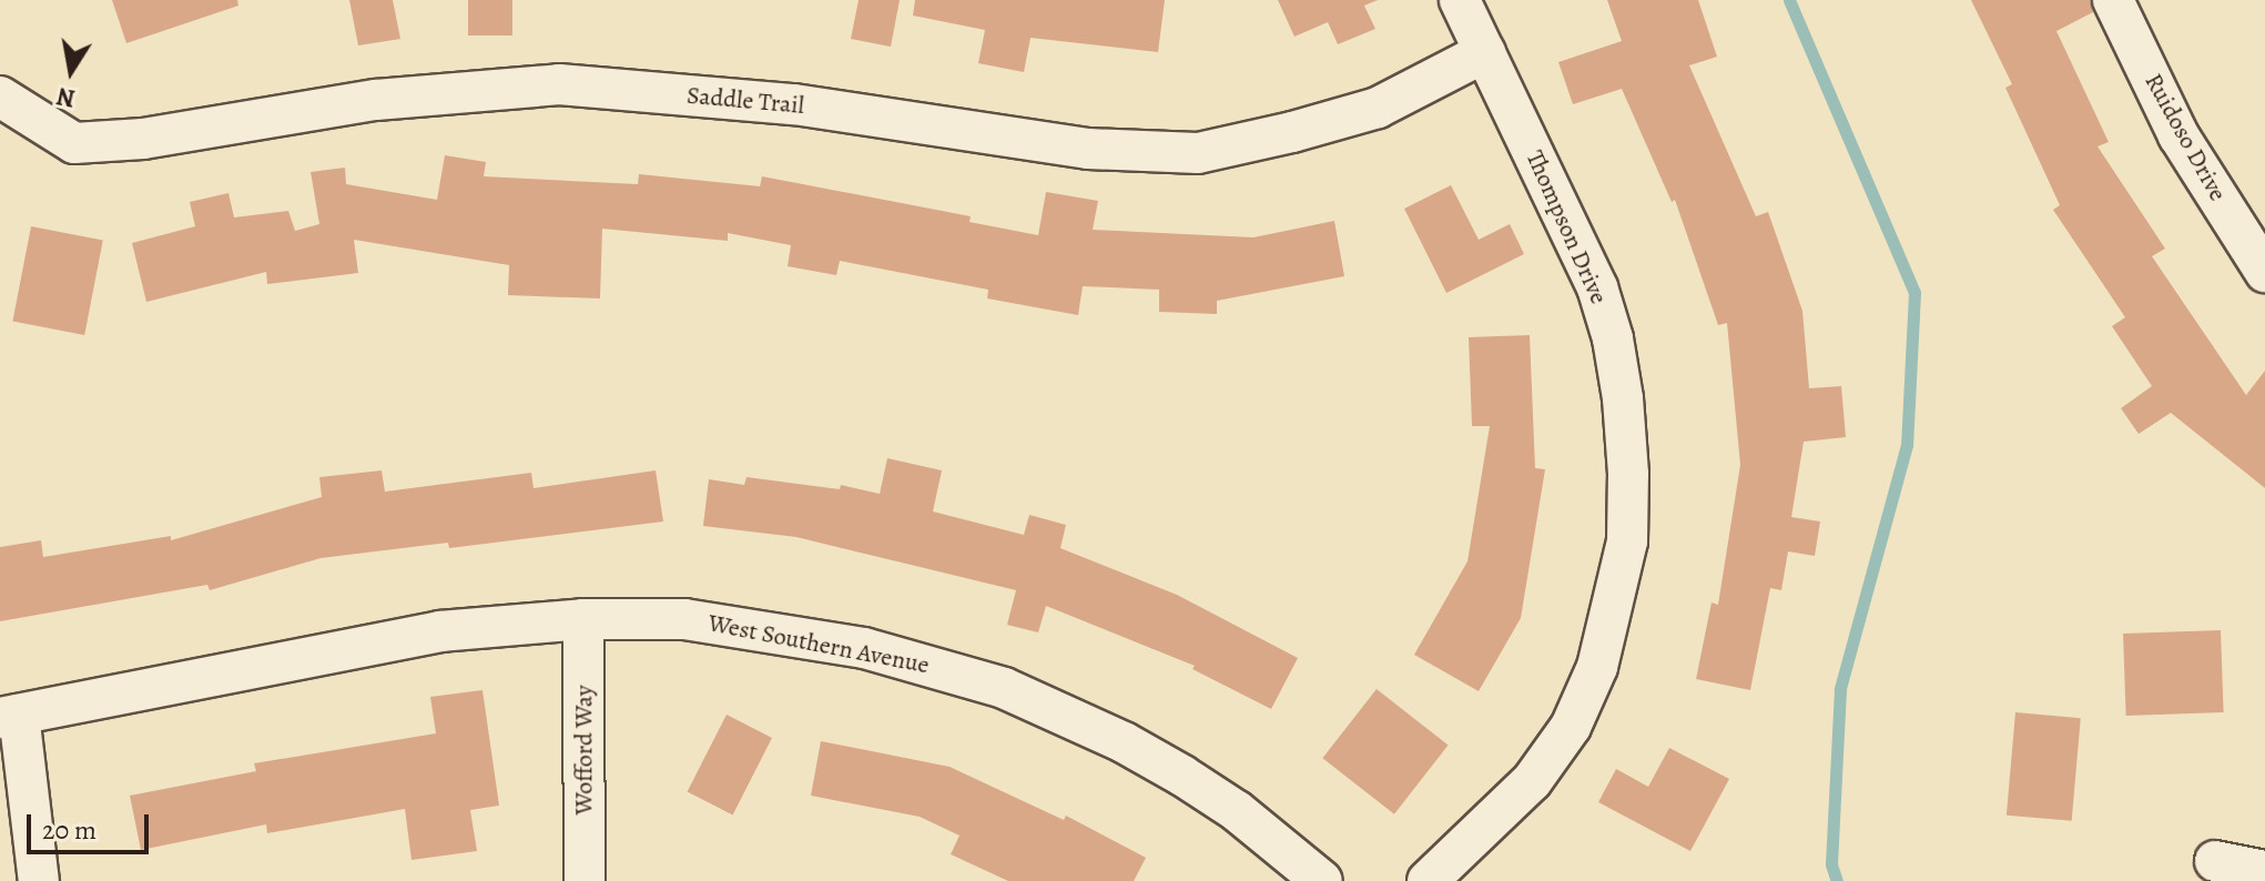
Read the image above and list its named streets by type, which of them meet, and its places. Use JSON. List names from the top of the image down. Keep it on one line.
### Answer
{"streets":{"street":["Saddle Trail","Ruidoso Drive","Thompson Drive","West Southern Avenue","Wofford Way"]},"crossings":[["Saddle Trail","Thompson Drive"],["West Southern Avenue","Wofford Way"]],"scale_bar":"20 m","north":"bottom"}
